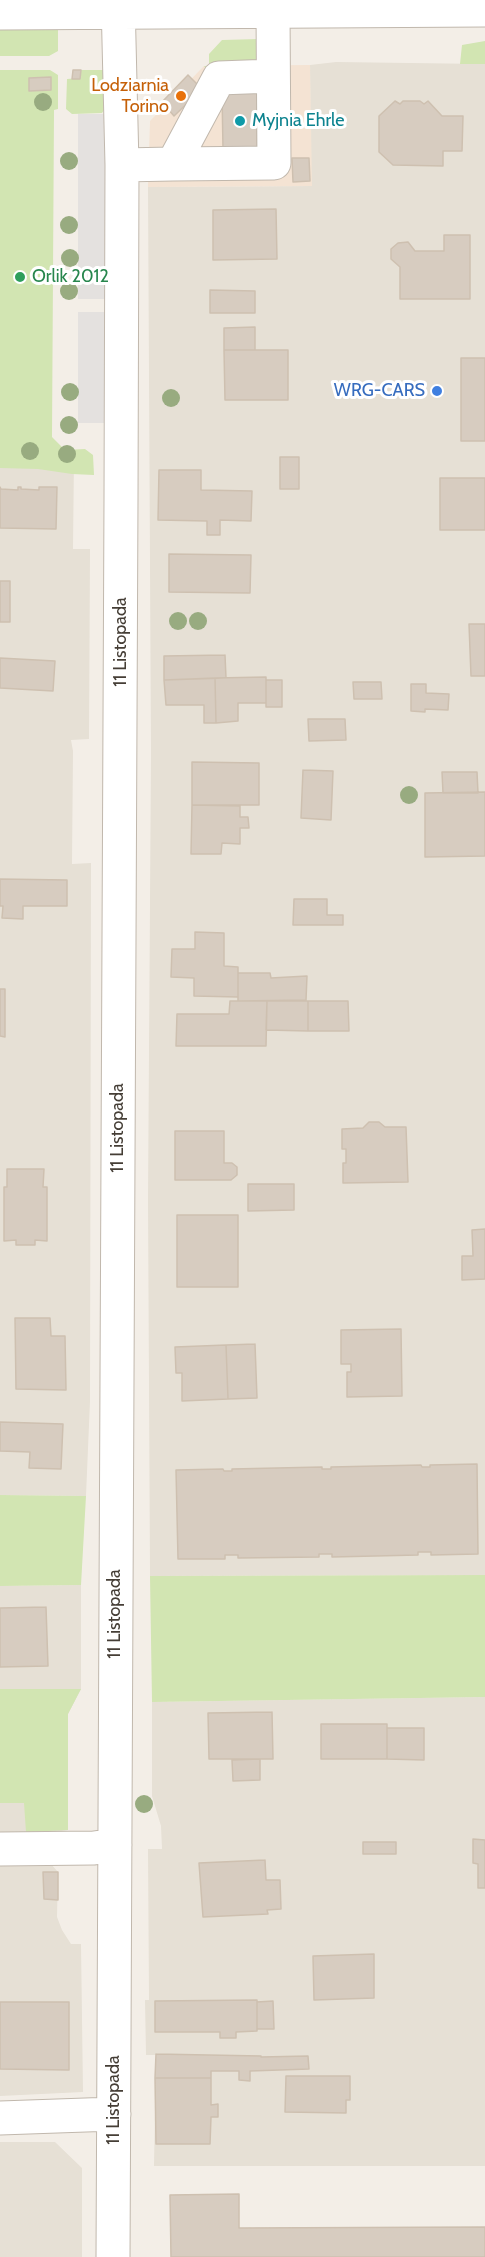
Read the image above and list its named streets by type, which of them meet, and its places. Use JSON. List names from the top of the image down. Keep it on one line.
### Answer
{"streets":{"street":["11 Listopada"]},"places":["Lodziarnia Torino","Myjnia Ehrle","Orlik 2012","WRG-CARS"]}
